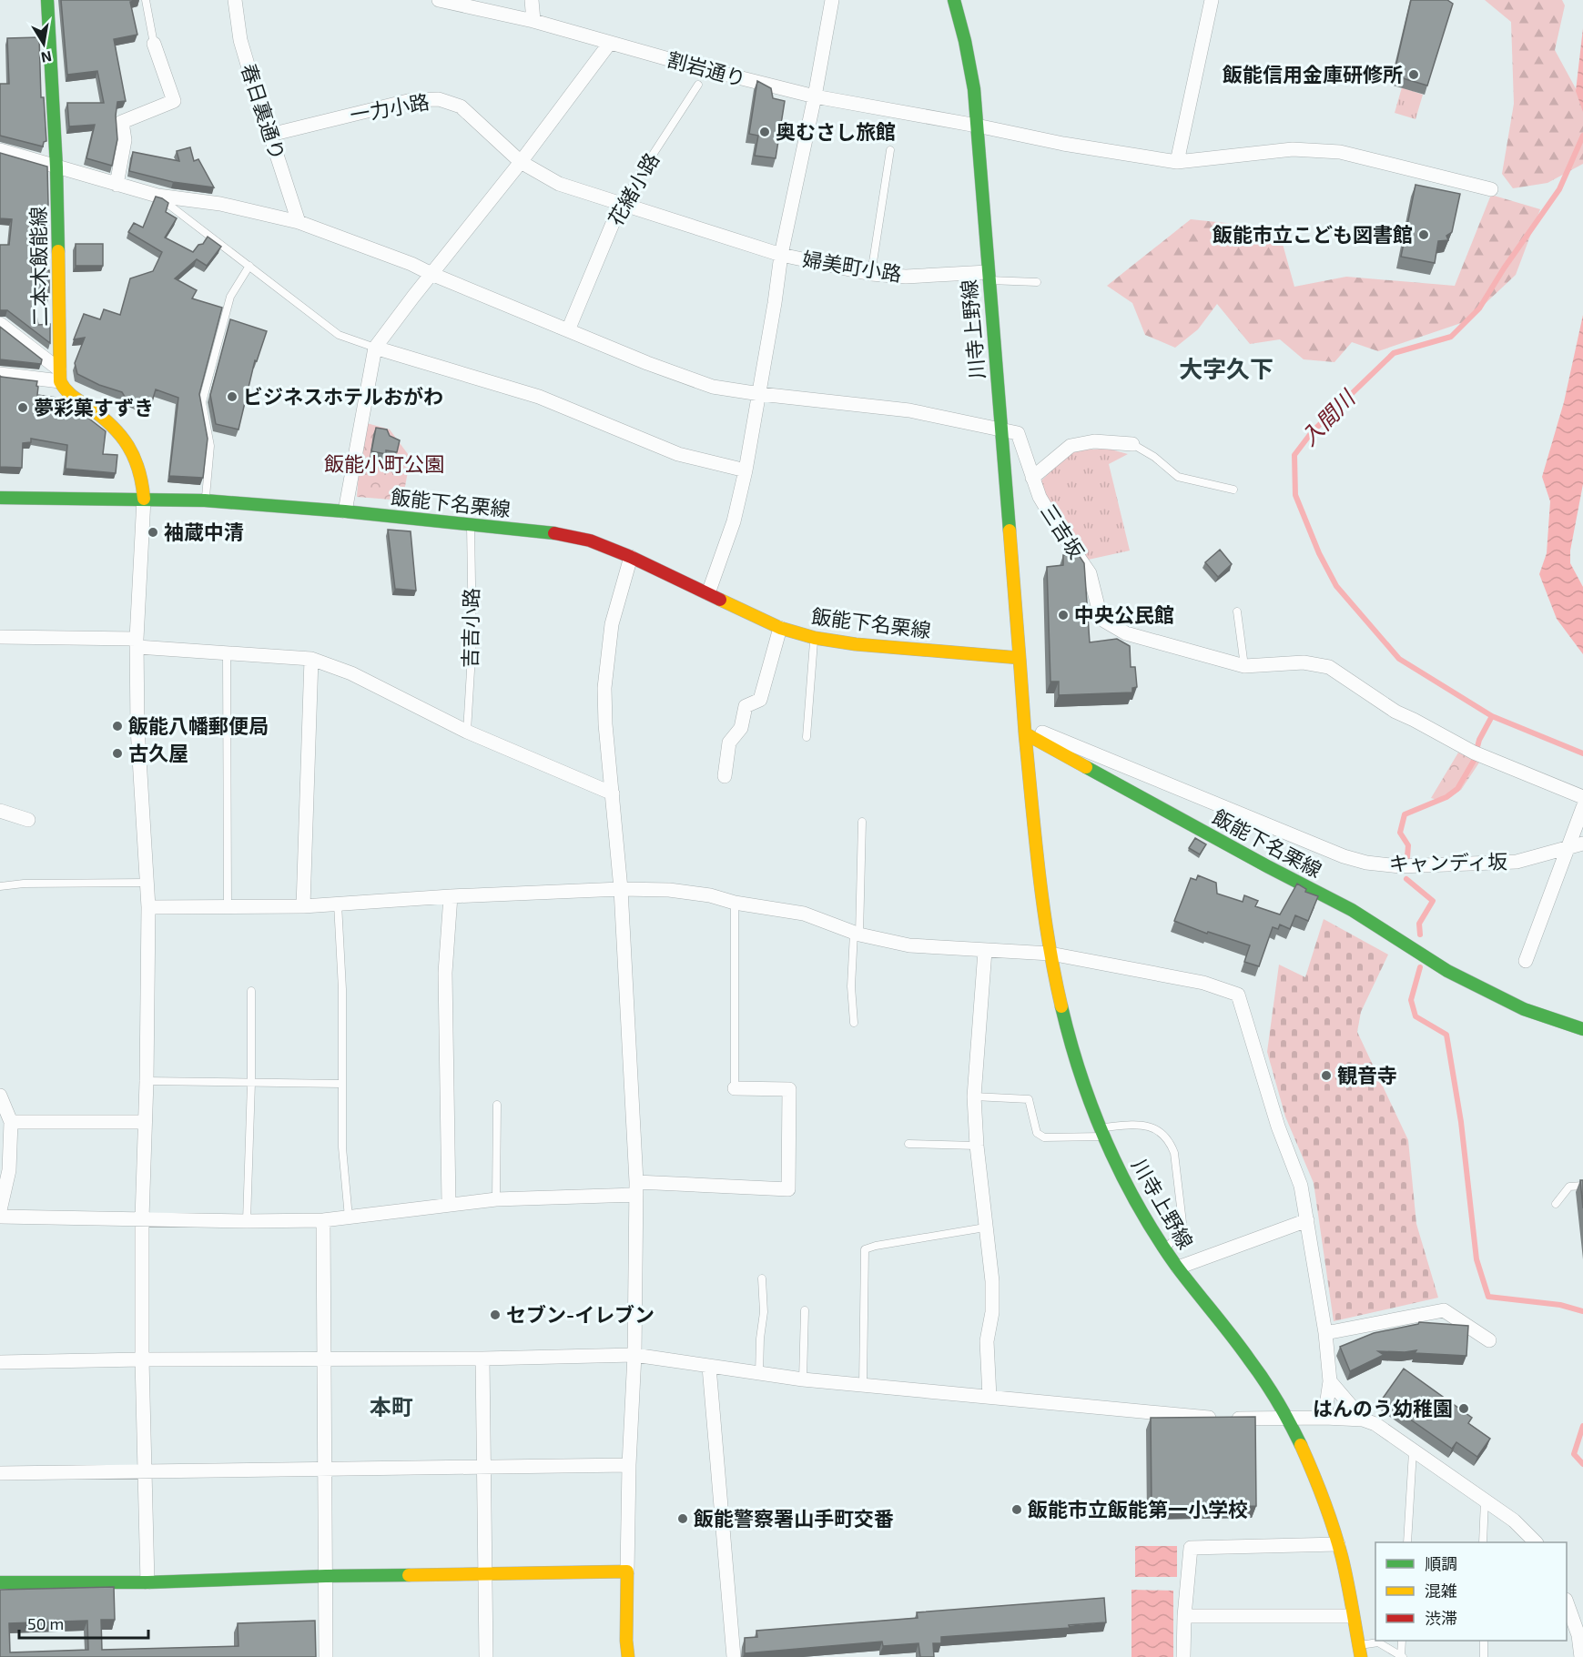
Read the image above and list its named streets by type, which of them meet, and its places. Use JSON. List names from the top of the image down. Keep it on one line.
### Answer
{"streets":{"street":["割岩通り","一力小路","春日裏通り","花緒小路","二本木飯能線","婦美町小路","川寺上野線","飯能下名栗線","三吉坂","キャンディ坂"],"lane":["吉吉小路"]},"crossings":[["割岩通り","川寺上野線"],["一力小路","春日裏通り"],["一力小路","花緒小路"],["一力小路","婦美町小路"],["花緒小路","婦美町小路"],["婦美町小路","川寺上野線"],["川寺上野線","飯能下名栗線"],["川寺上野線","三吉坂"],["川寺上野線","キャンディ坂"],["飯能下名栗線","吉吉小路"],["飯能下名栗線","キャンディ坂"]],"districts":["大字久下","本町"],"water":["入間川"],"parks":["飯能小町公園"],"places":["飯能信用金庫研修所","奥むさし旅館","飯能市立こども図書館","ビジネスホテルおがわ","夢彩菓すずき","袖蔵中清","中央公民館","飯能八幡郵便局","古久屋","観音寺","セブン-イレブン","はんのう幼稚園","飯能市立飯能第一小学校","飯能警察署山手町交番"],"legend":["順調","混雑","渋滞"],"scale_bar":"50 m","north":"bottom"}
